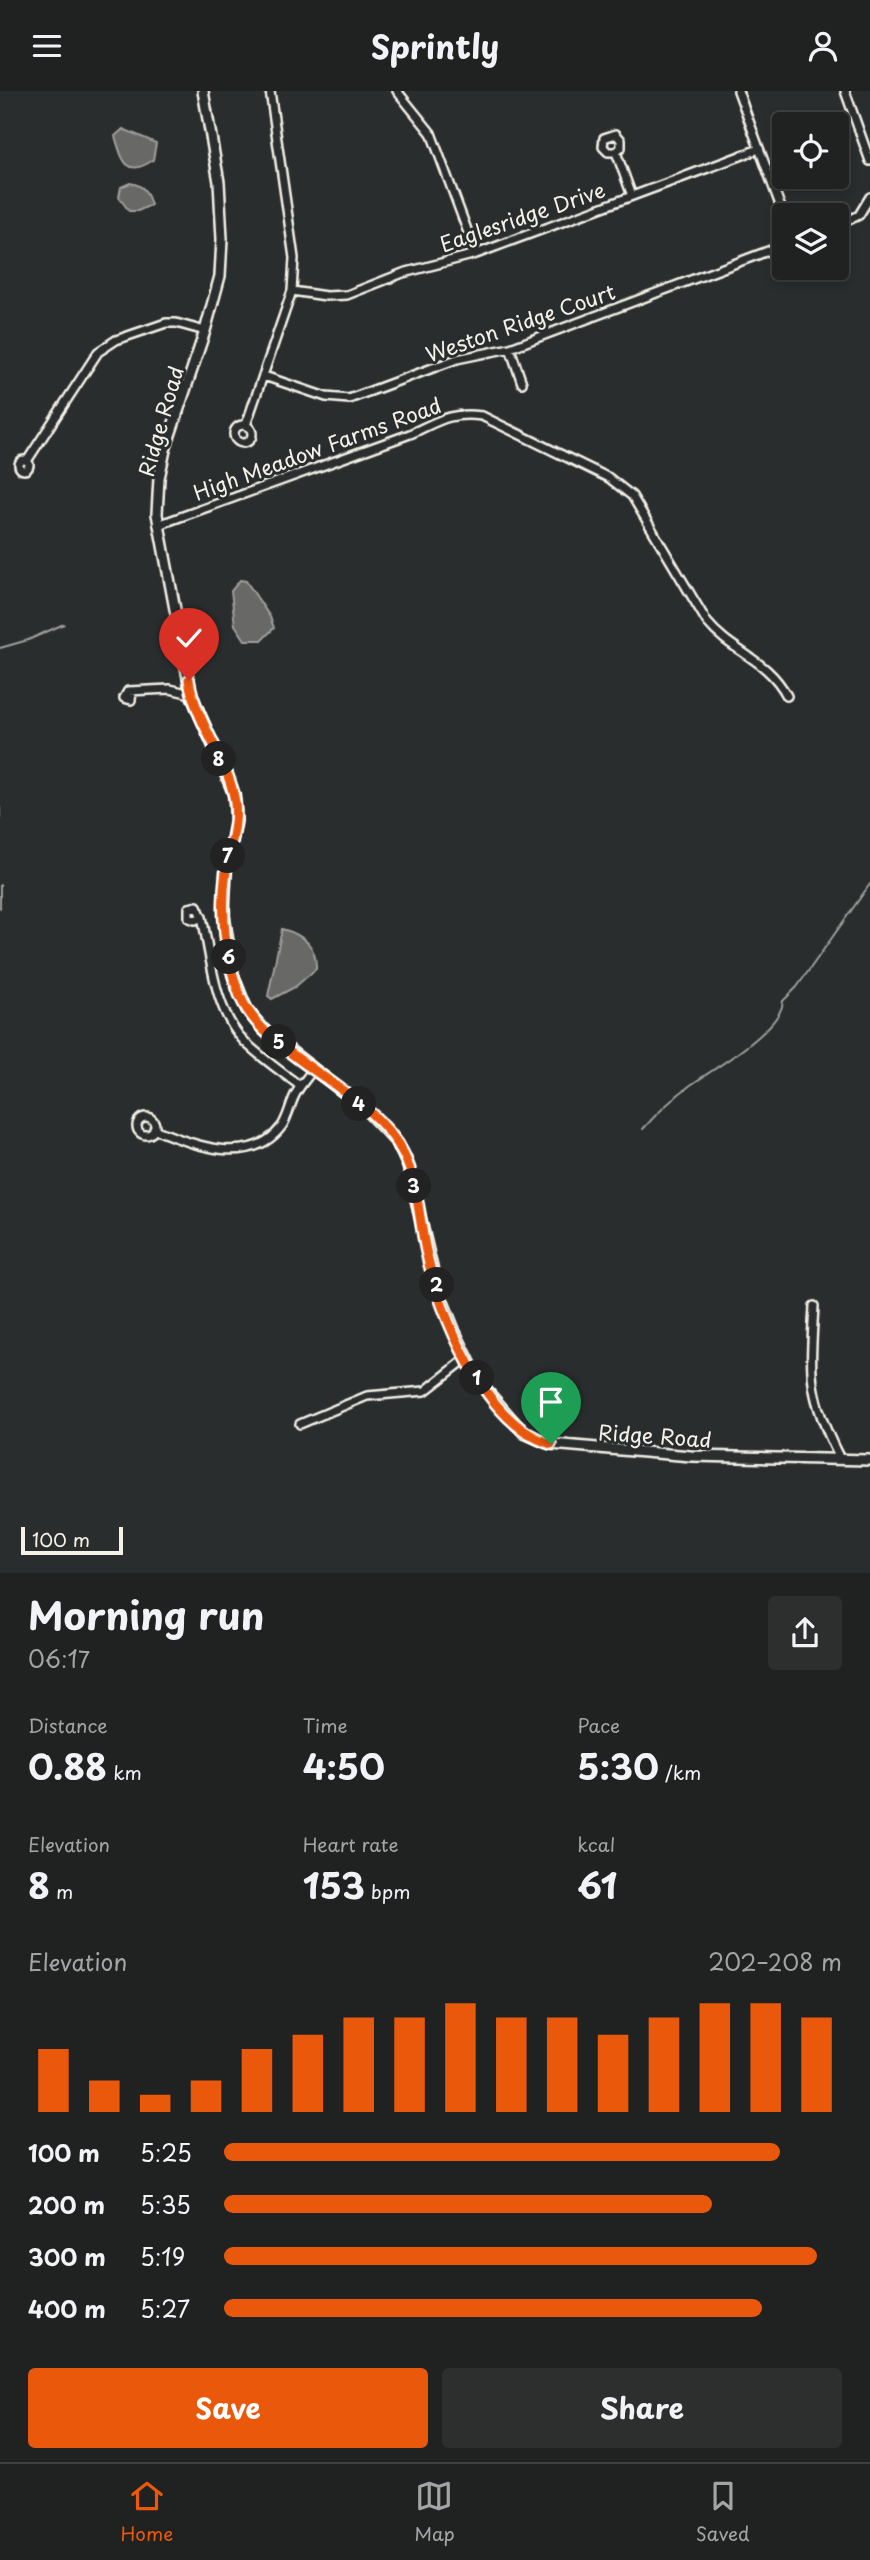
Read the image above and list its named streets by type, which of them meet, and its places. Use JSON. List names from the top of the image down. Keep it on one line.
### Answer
{"streets":{"street":["Eaglesridge Drive","Weston Ridge Court","Ridge Road","High Meadow Farms Road"]},"crossings":[["Ridge Road","High Meadow Farms Road"]],"scale_bar":"100 m","page":{"header":"Sprintly","pins":["8","7","6","5","4","3","2","1"],"scale":"100 m","heading":["Morning run","06:17"],"stats":[["Distance","0.88 km"],["Time","4:50"],["Pace","5:30 /km"],["Elevation","8 m"],["Heart rate","153 bpm"],["kcal","61"]],"chart":["Elevation","202–208 m"],"list":[{"name":"100 m","note":"5:25"},{"name":"200 m","note":"5:35"},{"name":"300 m","note":"5:19"},{"name":"400 m","note":"5:27"}],"buttons":["Save","Share"],"tabs":["Home","Map","Saved"]}}
